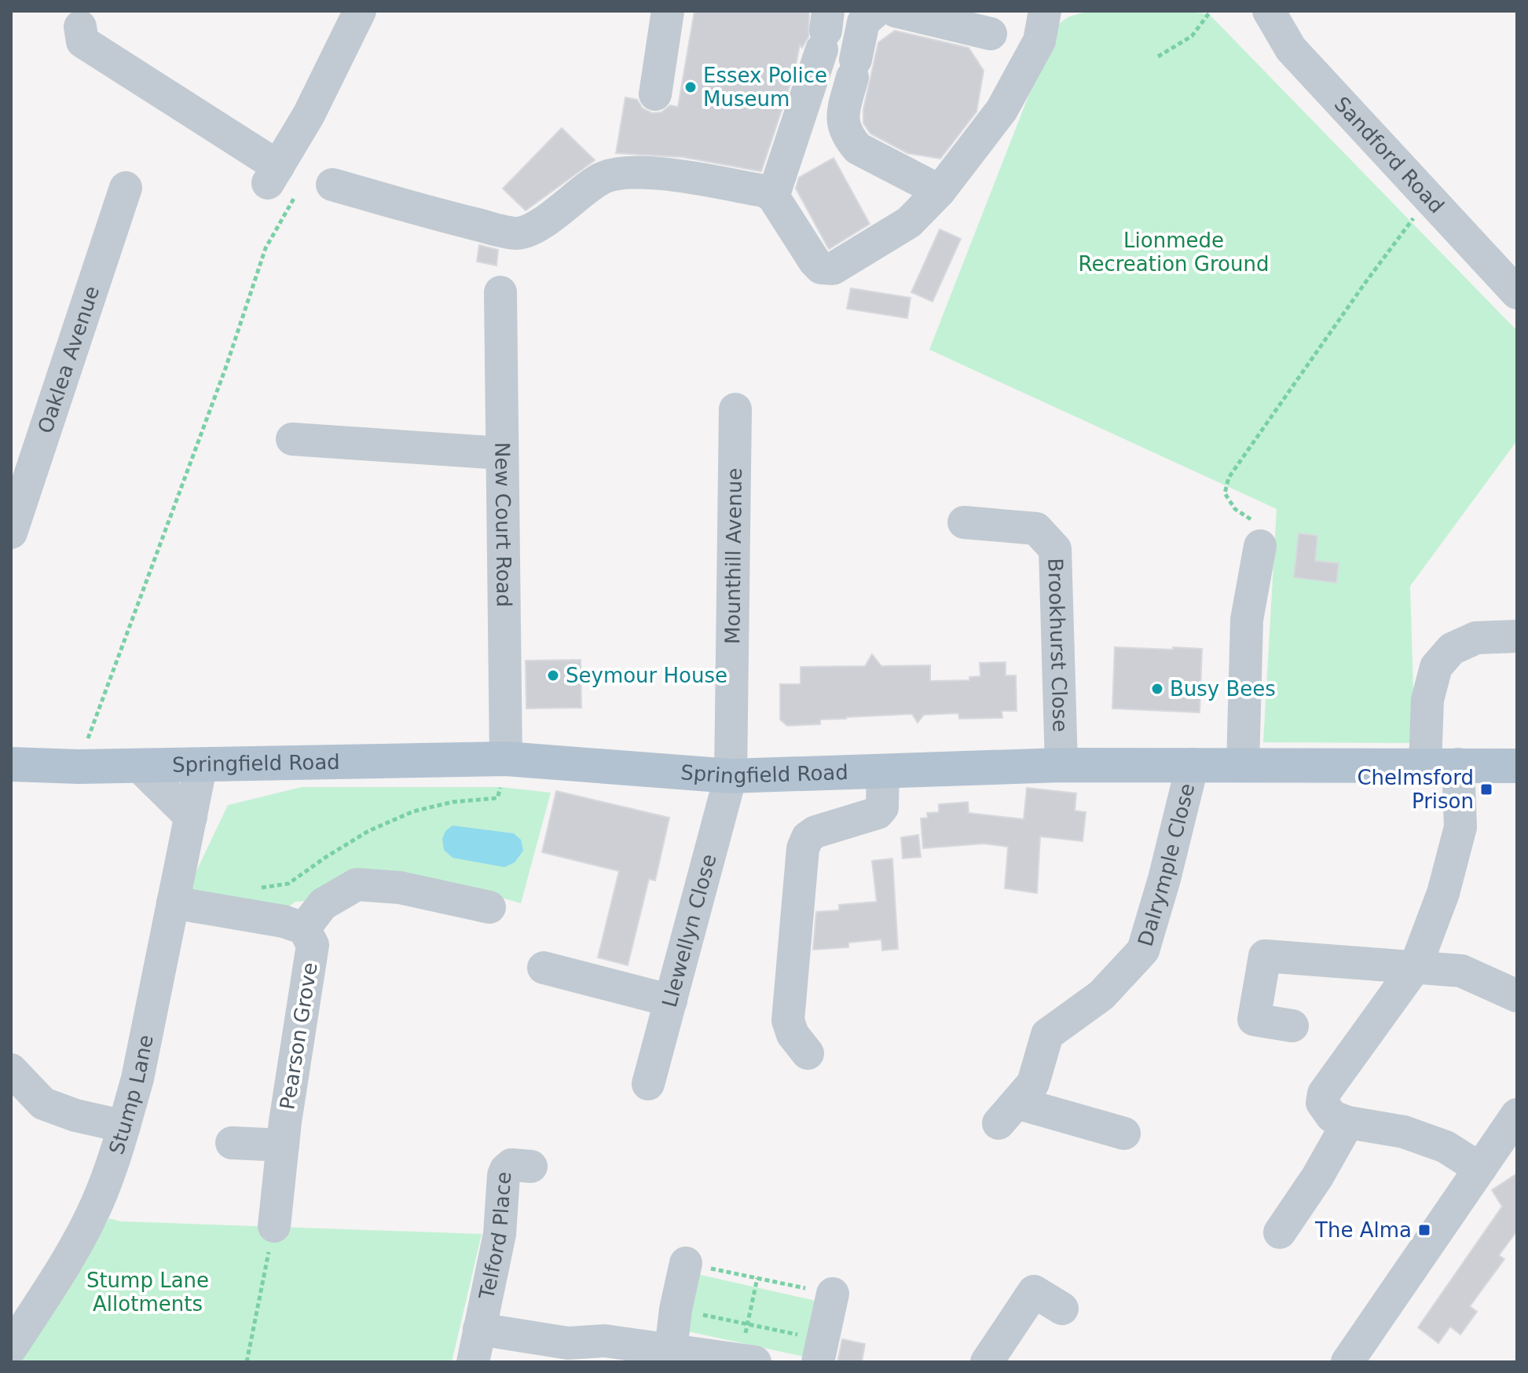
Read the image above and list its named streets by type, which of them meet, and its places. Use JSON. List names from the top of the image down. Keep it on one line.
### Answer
{"streets":{"main road":["Springfield Road"],"street":["Sandford Road","Oaklea Avenue","New Court Road","Mounthill Avenue","Brookhurst Close","Dalrymple Close","Llewellyn Close","Pearson Grove","Stump Lane","Telford Place"]},"crossings":[["New Court Road","Springfield Road"],["Mounthill Avenue","Springfield Road"],["Mounthill Avenue","Llewellyn Close"],["Brookhurst Close","Springfield Road"],["Springfield Road","Dalrymple Close"],["Springfield Road","Llewellyn Close"],["Springfield Road","Stump Lane"]],"parks":["Lionmede Recreation Ground","Stump Lane Allotments"],"places":{"other":["Essex Police Museum","Seymour House","Busy Bees"],"transit":["Chelmsford Prison","The Alma"]}}
